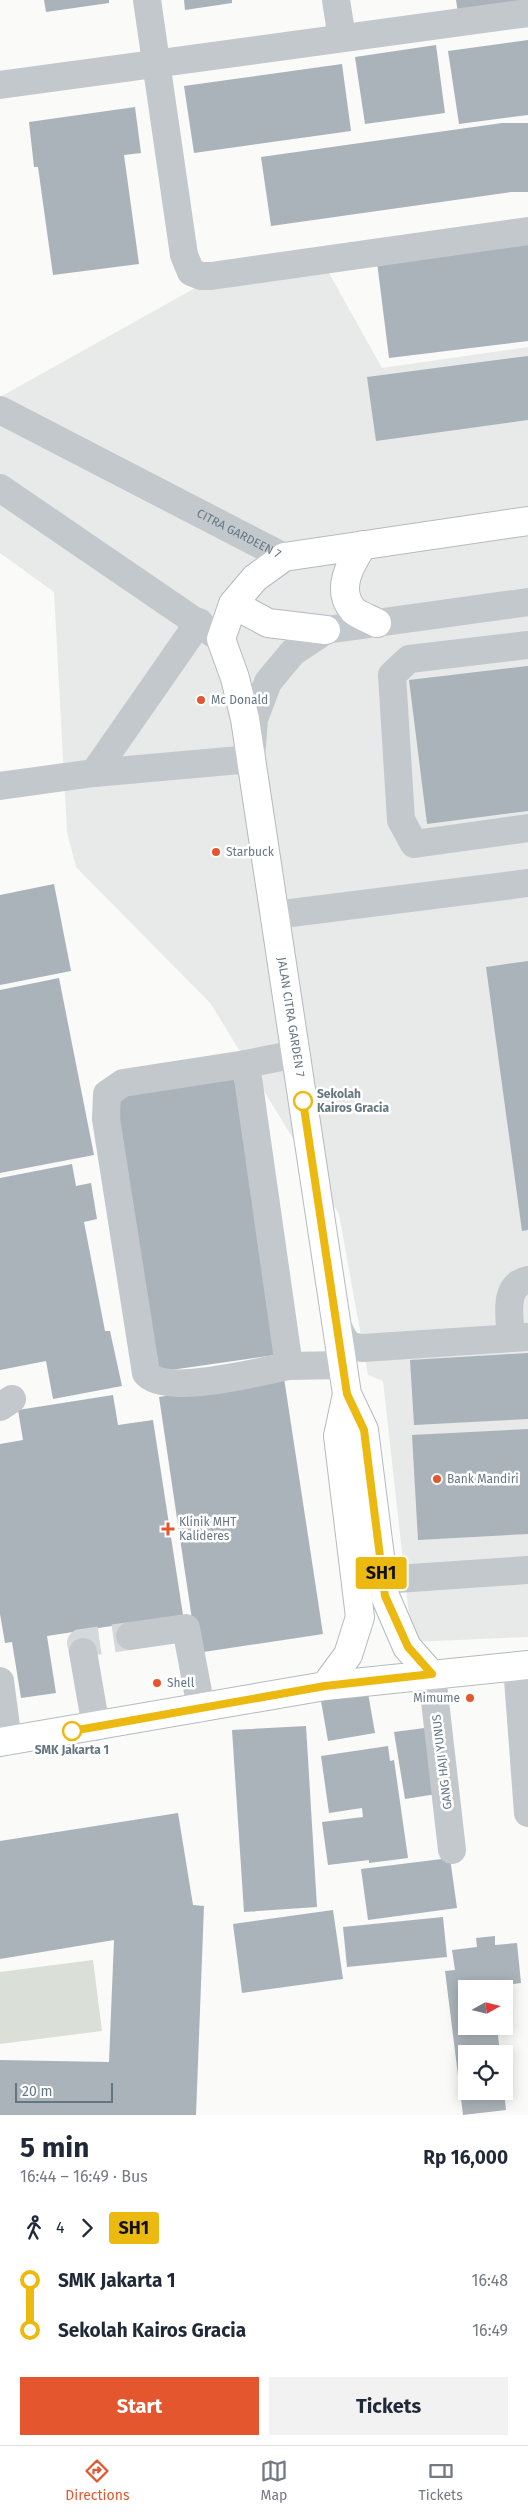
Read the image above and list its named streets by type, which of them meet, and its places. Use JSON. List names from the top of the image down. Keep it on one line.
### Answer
{"streets":{"main road":["CITRA GARDEEN 7","JALAN CITRA GARDEN 7"],"street":["GANG HAJI YUNUS"]},"crossings":[["JALAN CITRA GARDEN 7","GANG HAJI YUNUS"]],"places":{"other":["Mc Donald","Starbuck","Sekolah Kairos Gracia","Bank Mandiri","Shell","Mimume","SMK Jakarta 1"],"health":["Klinik MHT Kalideres"]},"lines":["bus line SH1"],"scale_bar":"20 m","north":"right","page":{"on_map":"SH1","scale":"20 m","heading":["5 min","16:44 – 16:49 · Bus","Rp 16,000"],"legs":["4","SH1"],"list":[{"name":"SMK Jakarta 1","value":"16:48"},{"name":"Sekolah Kairos Gracia","value":"16:49"}],"buttons":["Start","Tickets"],"tabs":["Directions","Map","Tickets"]}}
